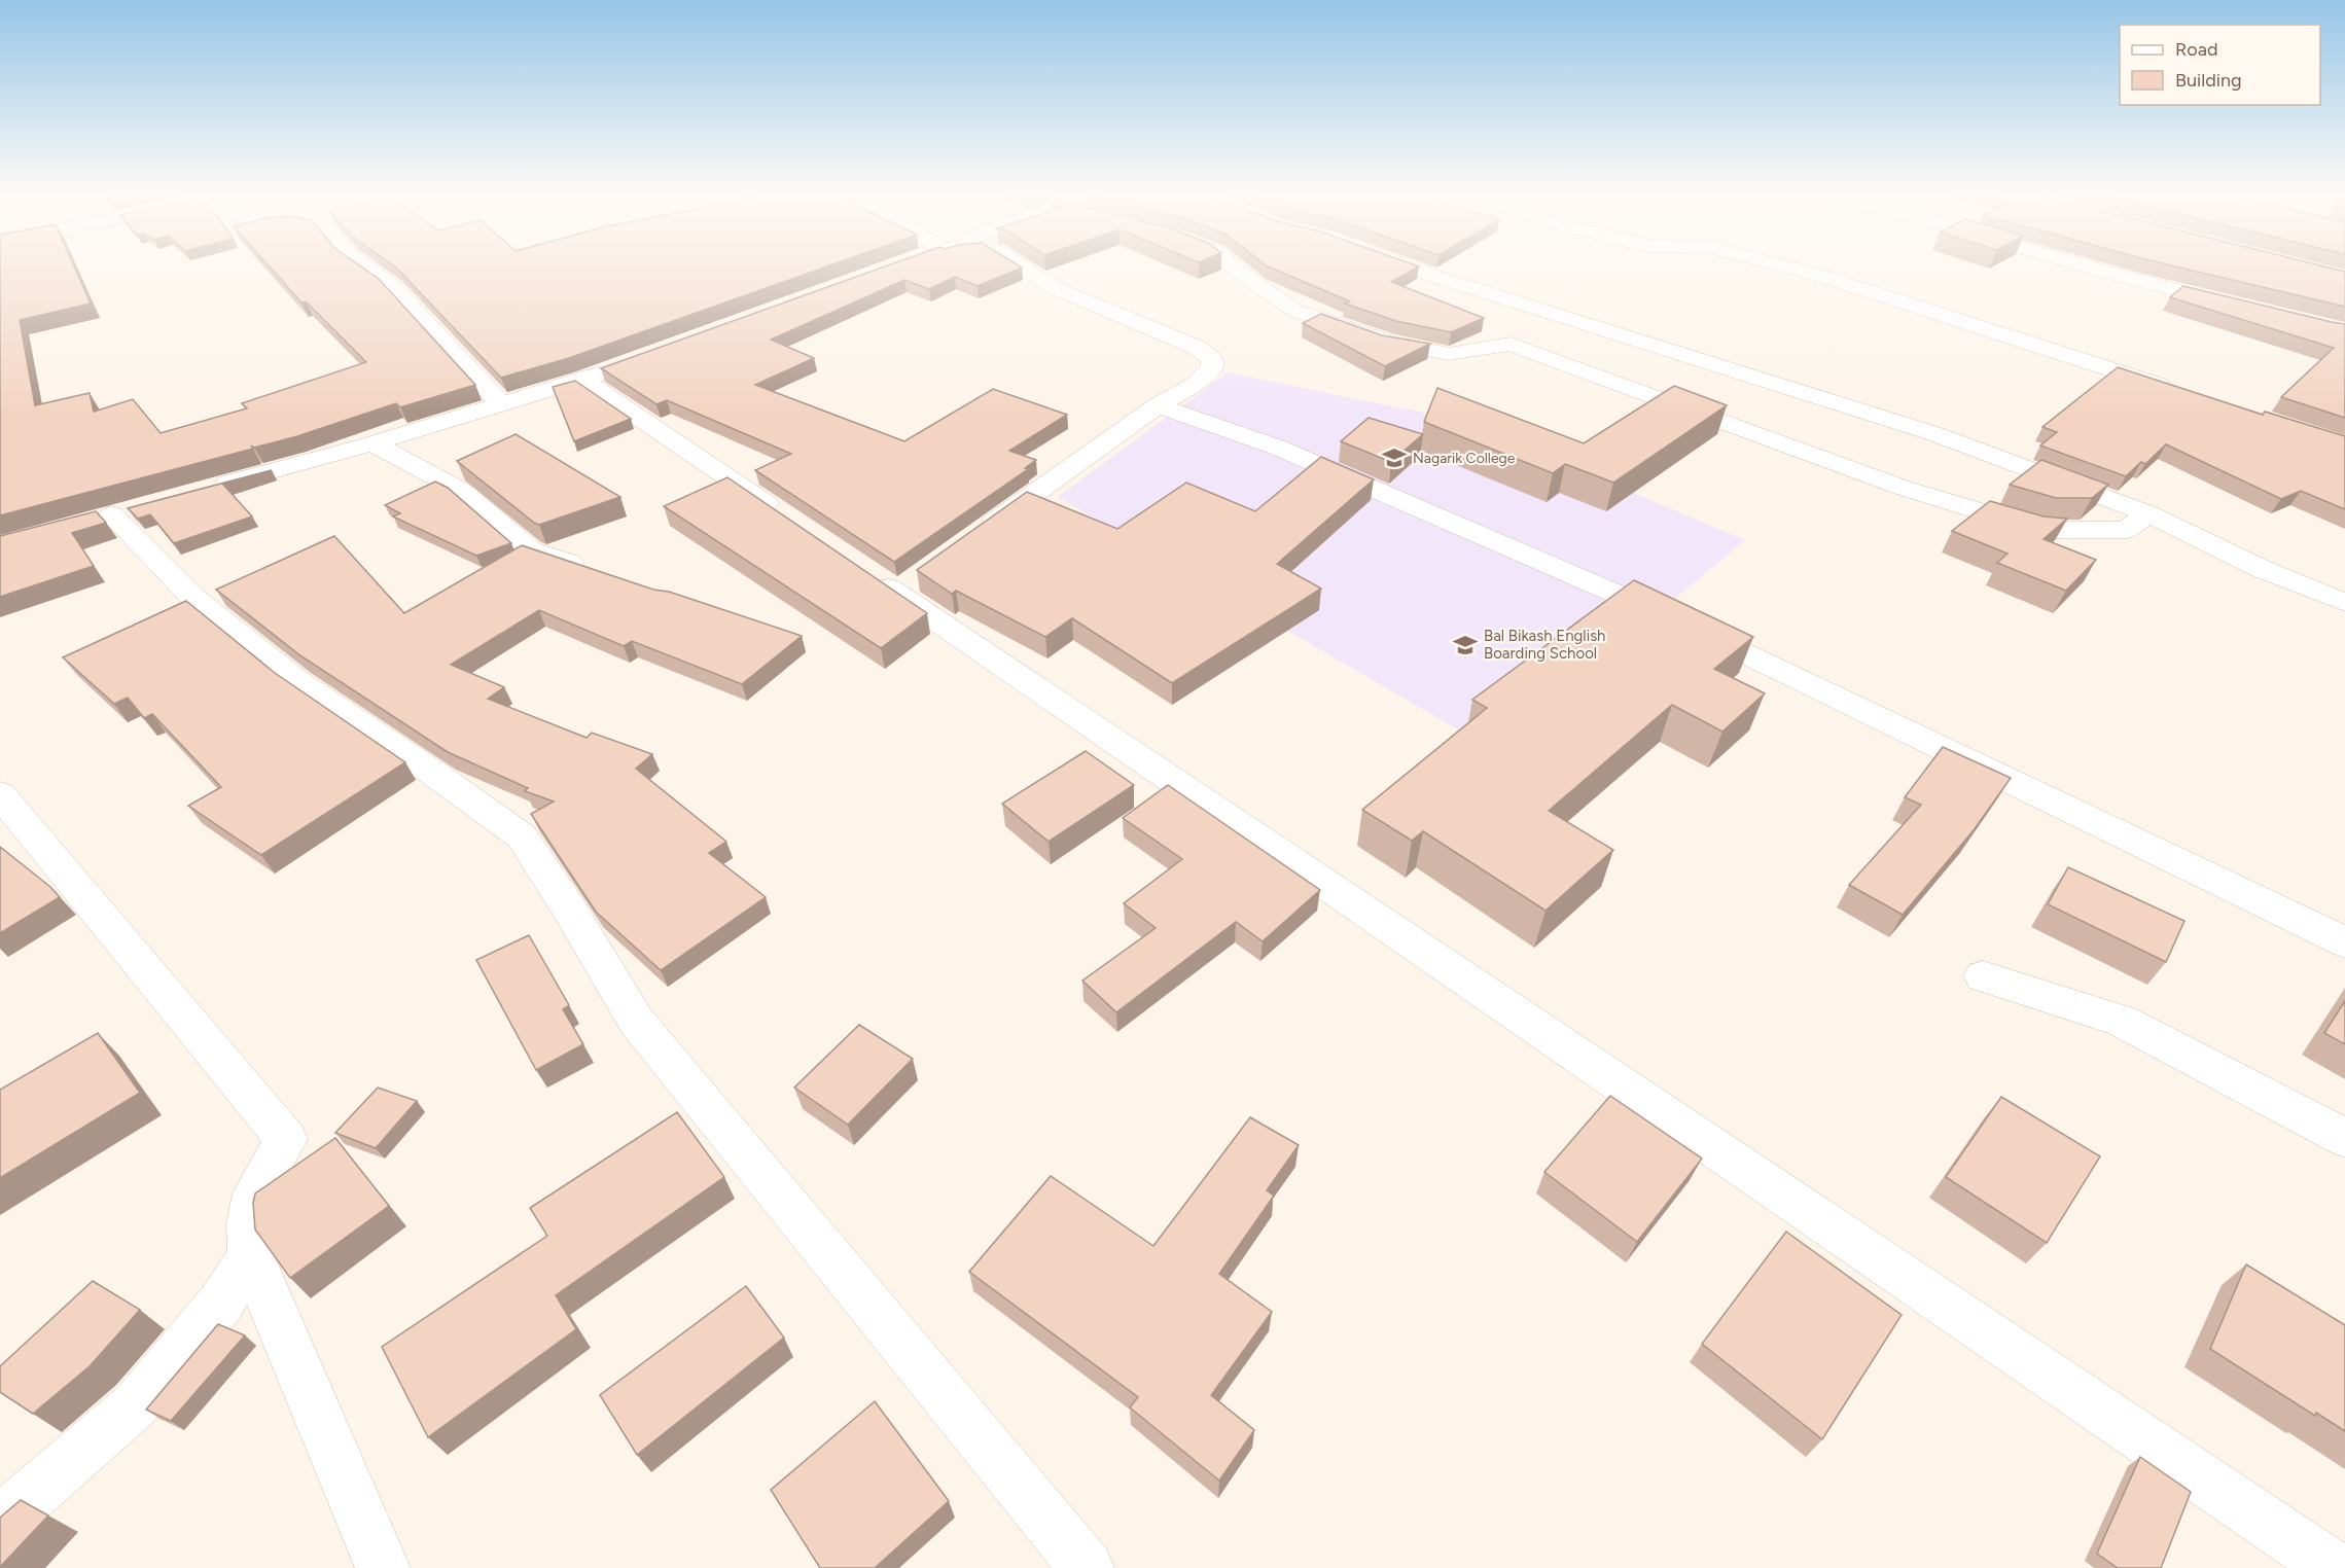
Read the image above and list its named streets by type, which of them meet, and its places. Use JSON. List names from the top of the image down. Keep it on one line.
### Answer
{"places":{"school or university":["Nagarik College","Bal Bikash English Boarding School"]},"legend":["Road","Building"]}
